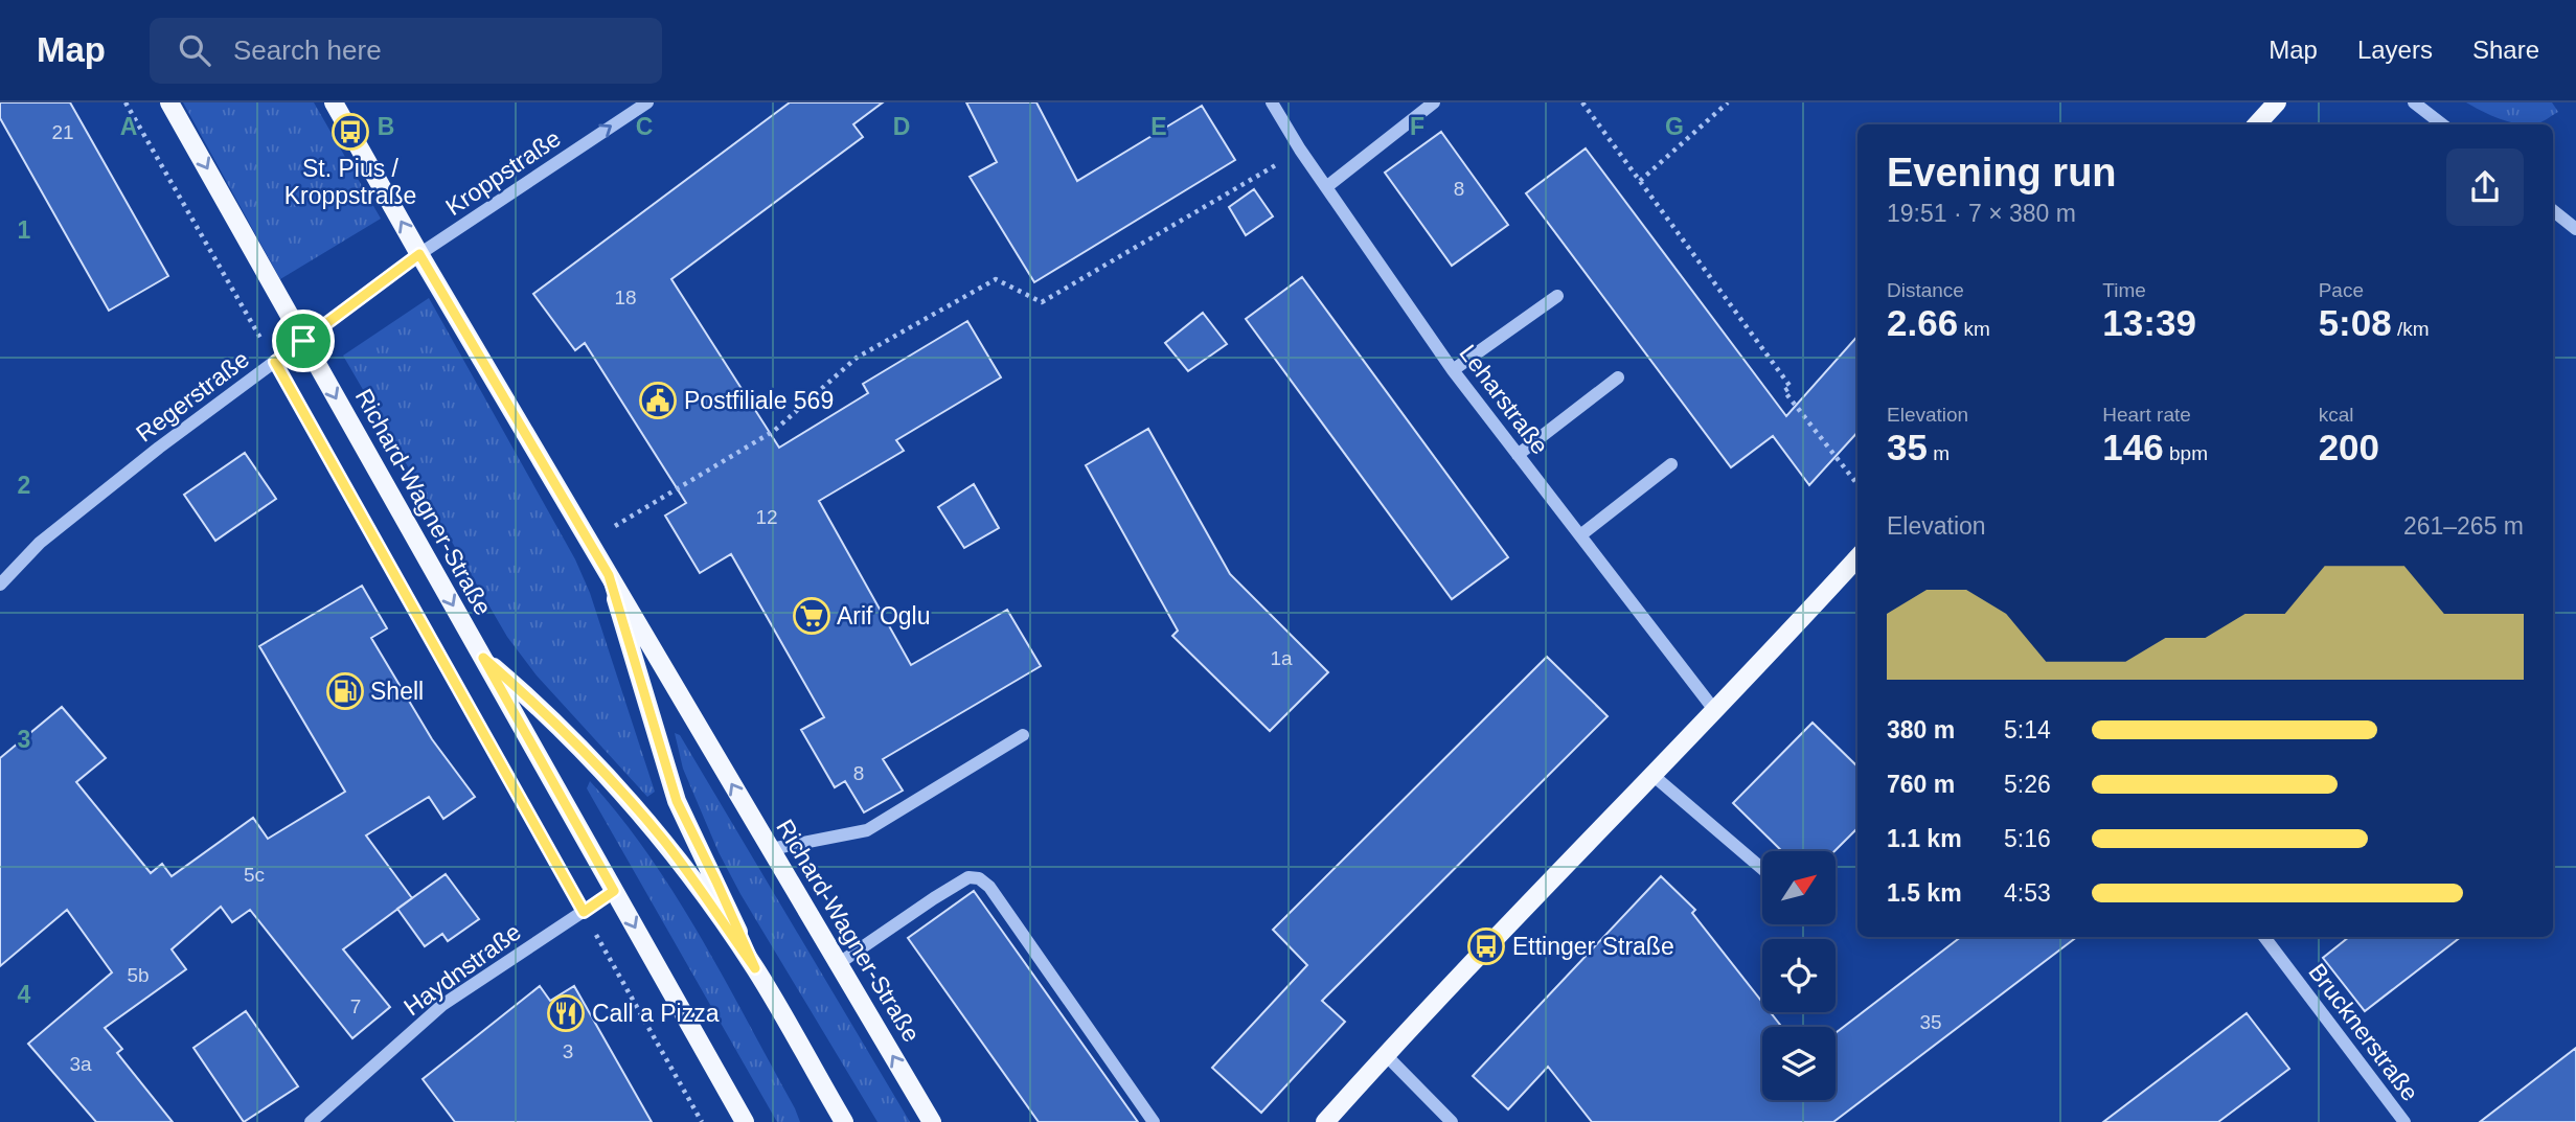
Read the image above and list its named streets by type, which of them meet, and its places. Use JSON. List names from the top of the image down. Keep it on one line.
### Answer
{"streets":{"main road":["Richard-Wagner-Straße"],"street":["Kroppstraße","Regerstraße","Leharstraße","Haydnstraße","Brucknerstraße"]},"crossings":[["Kroppstraße","Regerstraße"],["Kroppstraße","Richard-Wagner-Straße"],["Regerstraße","Richard-Wagner-Straße"],["Richard-Wagner-Straße","Haydnstraße"]],"one_way":["Kroppstraße"],"places":{"bus stop":["St. Pius / Kroppstraße","Ettinger Straße"],"public building":["Postfiliale 569"],"supermarket":["Arif Oglu"],"fuel station":["Shell"],"restaurant":["Call a Pizza"]},"house_numbers":["21","8","18","12","1a","8","5c","5b","7","35","3","3a"],"north":"top right","page":{"header":"Map","search":"Search here","nav":["Map","Layers","Share"],"heading":["Evening run","19:51 · 7 × 380 m"],"stats":[["Distance","2.66 km"],["Time","13:39"],["Pace","5:08 /km"],["Elevation","35 m"],["Heart rate","146 bpm"],["kcal","200"]],"chart":["Elevation","261–265 m"],"list":[{"name":"380 m","note":"5:14"},{"name":"760 m","note":"5:26"},{"name":"1.1 km","note":"5:16"},{"name":"1.5 km","note":"4:53"}]},"grid":{"columns":["A","B","C","D","E","F","G"],"rows":["1","2","3","4"]}}
